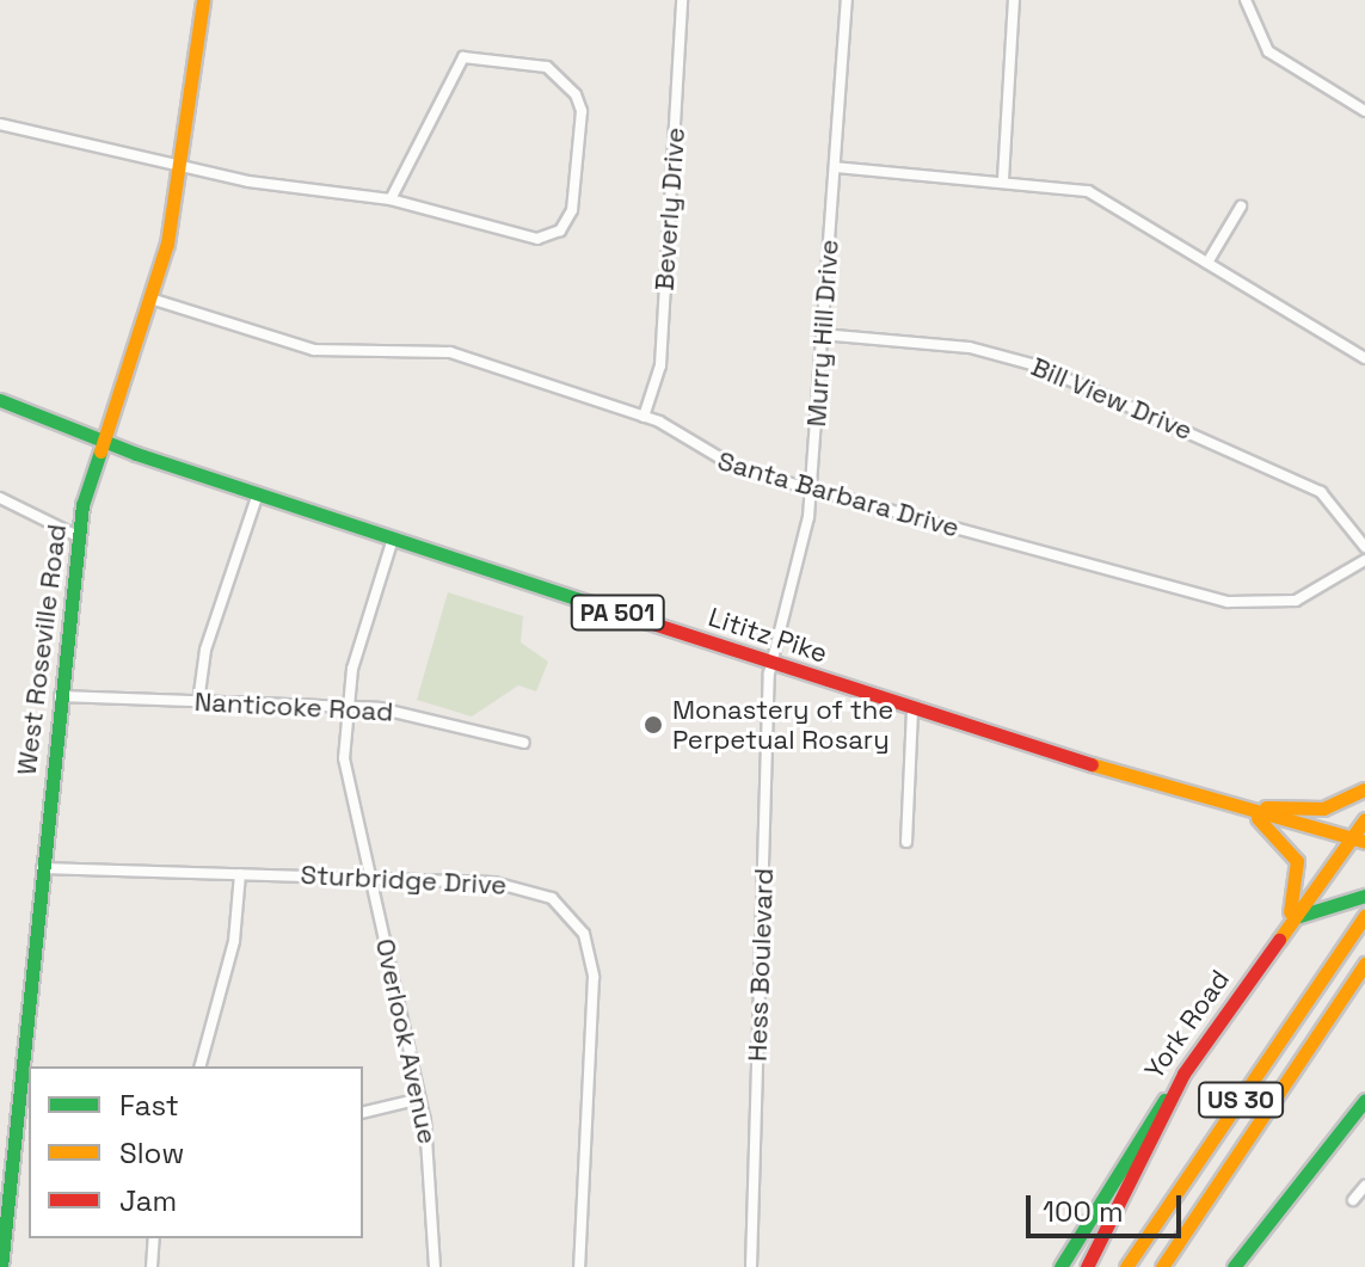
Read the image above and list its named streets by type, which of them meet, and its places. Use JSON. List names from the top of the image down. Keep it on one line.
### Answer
{"streets":{"main road":["PA 501","Lititz Pike","West Roseville Road","York Road","US 30"],"street":["Beverly Drive","Murry Hill Drive","Bill View Drive","Santa Barbara Drive","Nanticoke Road","Sturbridge Drive","Hess Boulevard","Overlook Avenue"]},"crossings":[["Beverly Drive","Santa Barbara Drive"],["Murry Hill Drive","Bill View Drive"],["Murry Hill Drive","Santa Barbara Drive"],["Murry Hill Drive","Lititz Pike"],["Murry Hill Drive","Hess Boulevard"],["Santa Barbara Drive","West Roseville Road"],["Lititz Pike","West Roseville Road"],["Lititz Pike","Hess Boulevard"],["Lititz Pike","York Road"],["Lititz Pike","Overlook Avenue"],["West Roseville Road","Nanticoke Road"],["West Roseville Road","Sturbridge Drive"],["Nanticoke Road","Overlook Avenue"],["Sturbridge Drive","Overlook Avenue"]],"places":["Monastery of the Perpetual Rosary"],"legend":["Fast","Slow","Jam"],"scale_bar":"100 m"}
